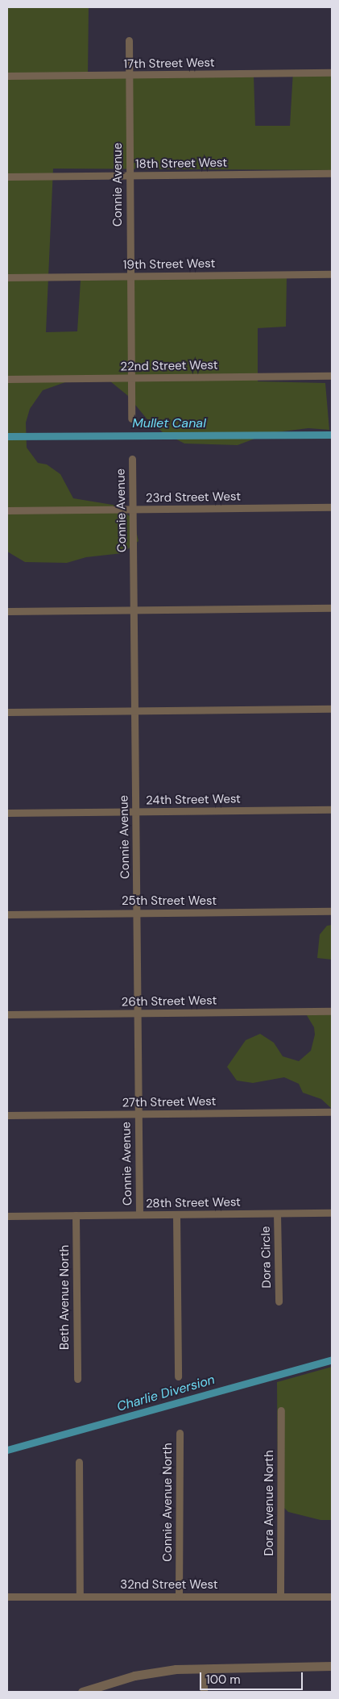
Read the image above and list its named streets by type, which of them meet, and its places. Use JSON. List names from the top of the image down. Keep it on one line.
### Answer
{"streets":{"street":["17th Street West","18th Street West","Connie Avenue","19th Street West","22nd Street West","23rd Street West","24th Street West","25th Street West","26th Street West","27th Street West","28th Street West","Dora Circle","Beth Avenue North","Connie Avenue North","Dora Avenue North","32nd Street West"]},"crossings":[["17th Street West","Connie Avenue"],["18th Street West","Connie Avenue"],["Connie Avenue","19th Street West"],["Connie Avenue","22nd Street West"],["Connie Avenue","23rd Street West"],["Connie Avenue","24th Street West"],["Connie Avenue","25th Street West"],["Connie Avenue","26th Street West"],["Connie Avenue","27th Street West"],["Connie Avenue","28th Street West"],["28th Street West","Dora Circle"],["28th Street West","Beth Avenue North"],["Connie Avenue North","32nd Street West"],["Dora Avenue North","32nd Street West"]],"water":["Mullet Canal","Charlie Diversion"],"scale_bar":"100 m"}
